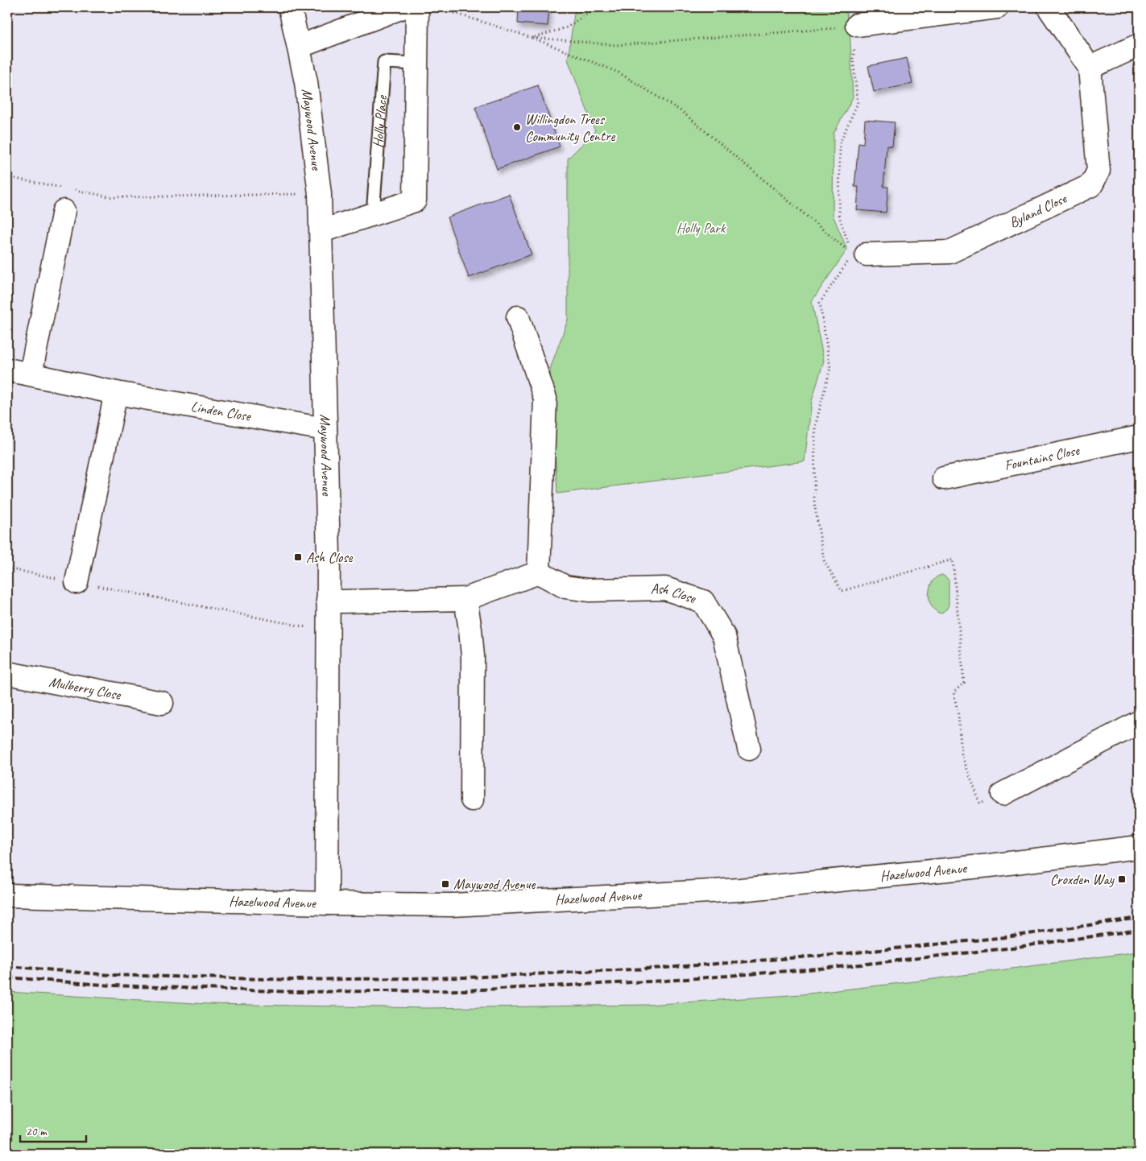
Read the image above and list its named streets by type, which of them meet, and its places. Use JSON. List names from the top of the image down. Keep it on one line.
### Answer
{"streets":{"street":["Maywood Avenue","Byland Close","Linden Close","Fountains Close","Ash Close","Mulberry Close","Hazelwood Avenue"],"lane":["Holly Place"]},"crossings":[["Maywood Avenue","Linden Close"],["Maywood Avenue","Hazelwood Avenue"]],"parks":["Holly Park"],"places":{"other":["Willingdon Trees Community Centre"],"transit":["Ash Close","Croxden Way","Maywood Avenue"]},"scale_bar":"20 m"}
